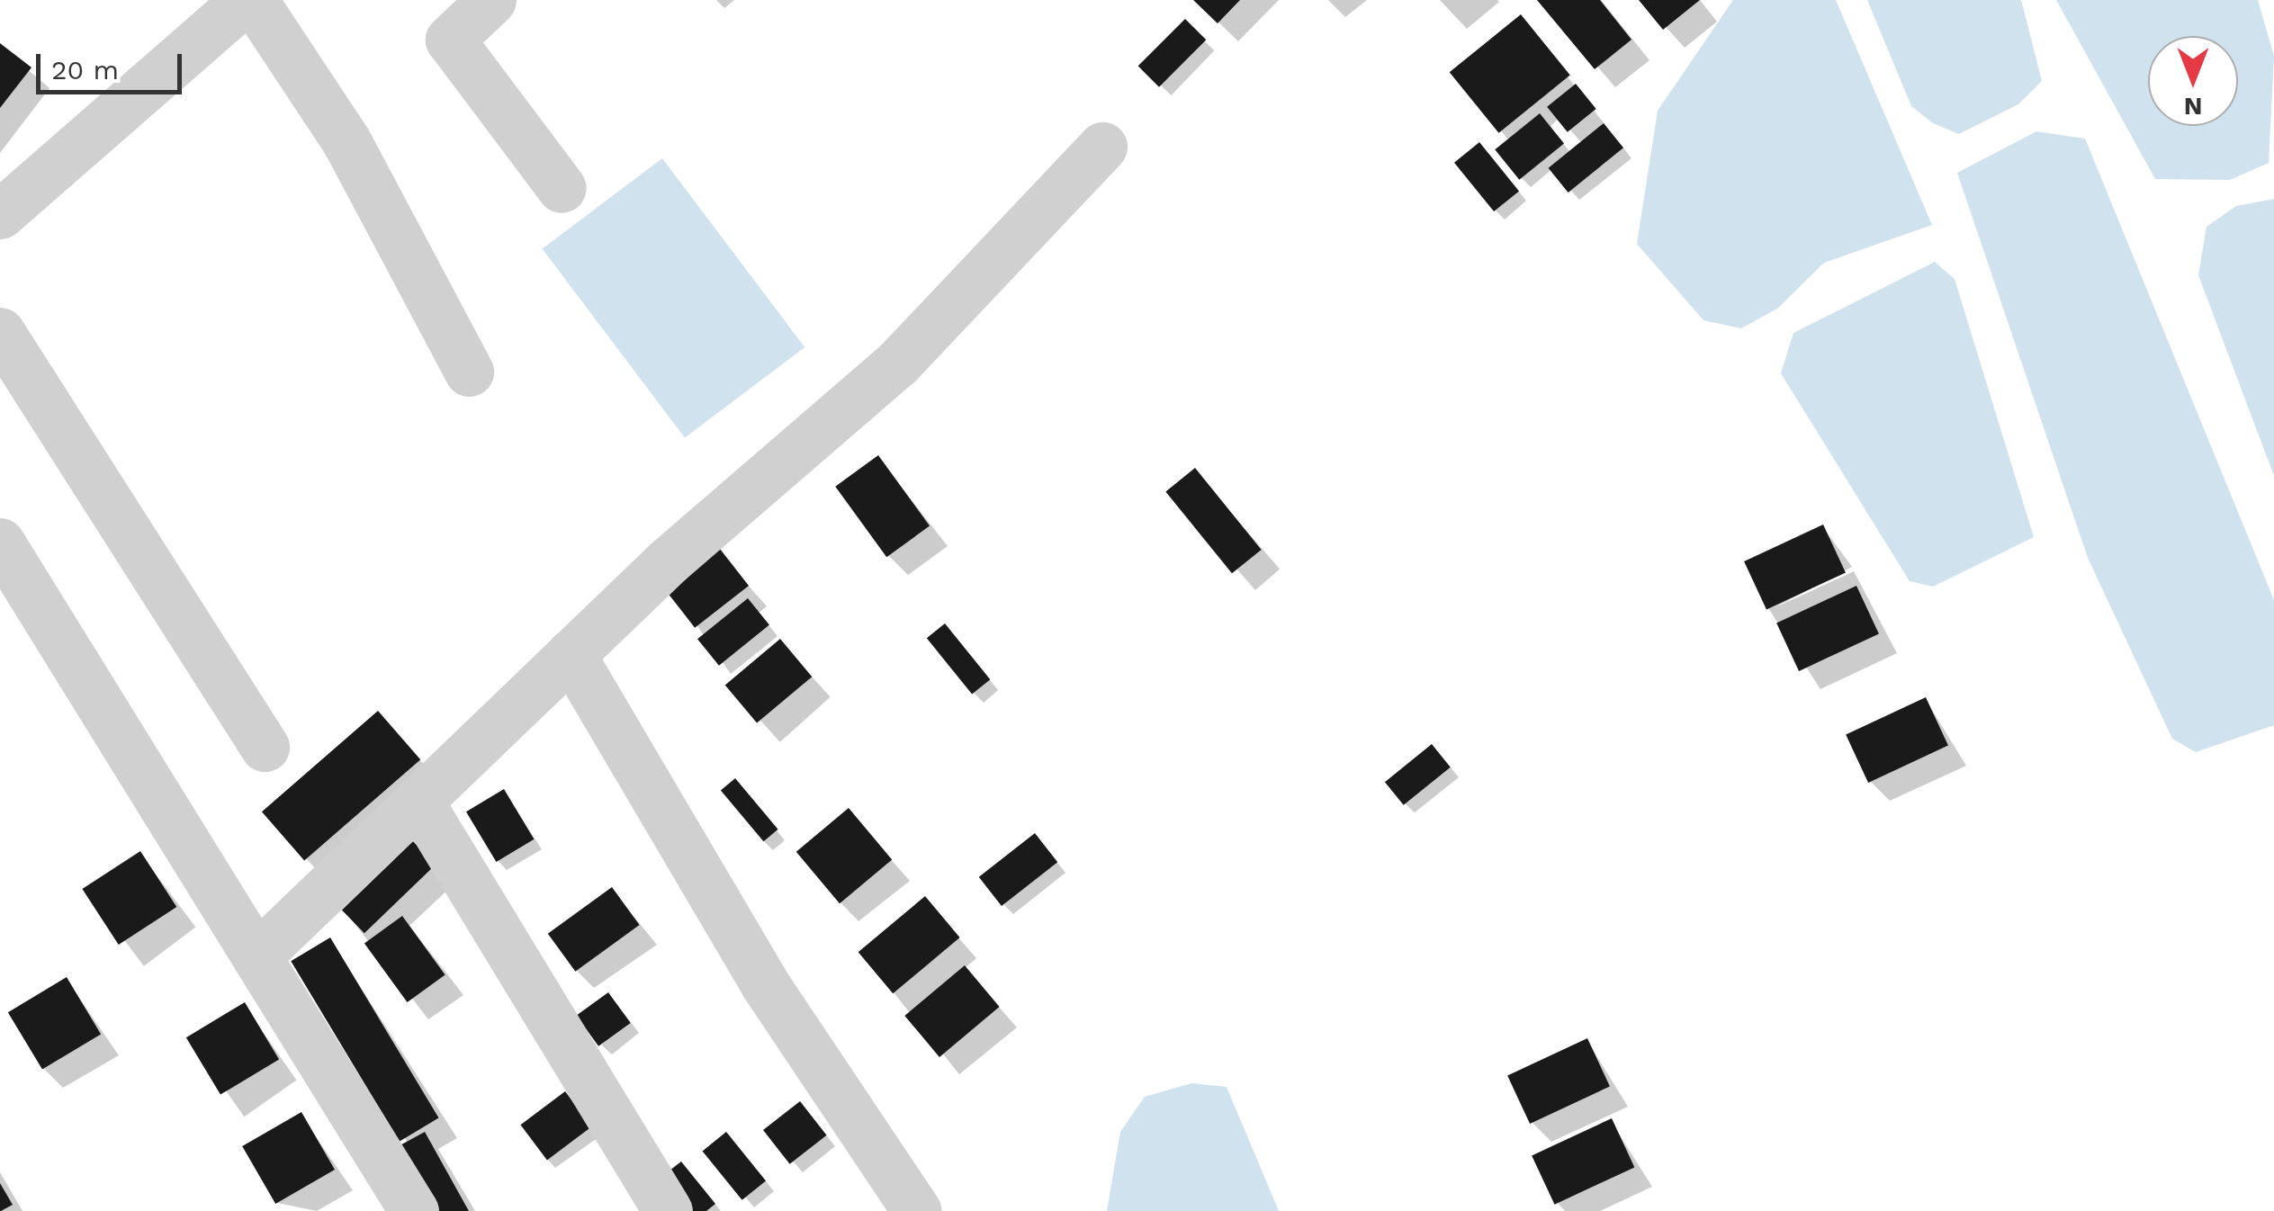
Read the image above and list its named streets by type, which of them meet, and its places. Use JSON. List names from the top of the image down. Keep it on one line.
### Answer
{"scale_bar":"20 m","north":"bottom"}
